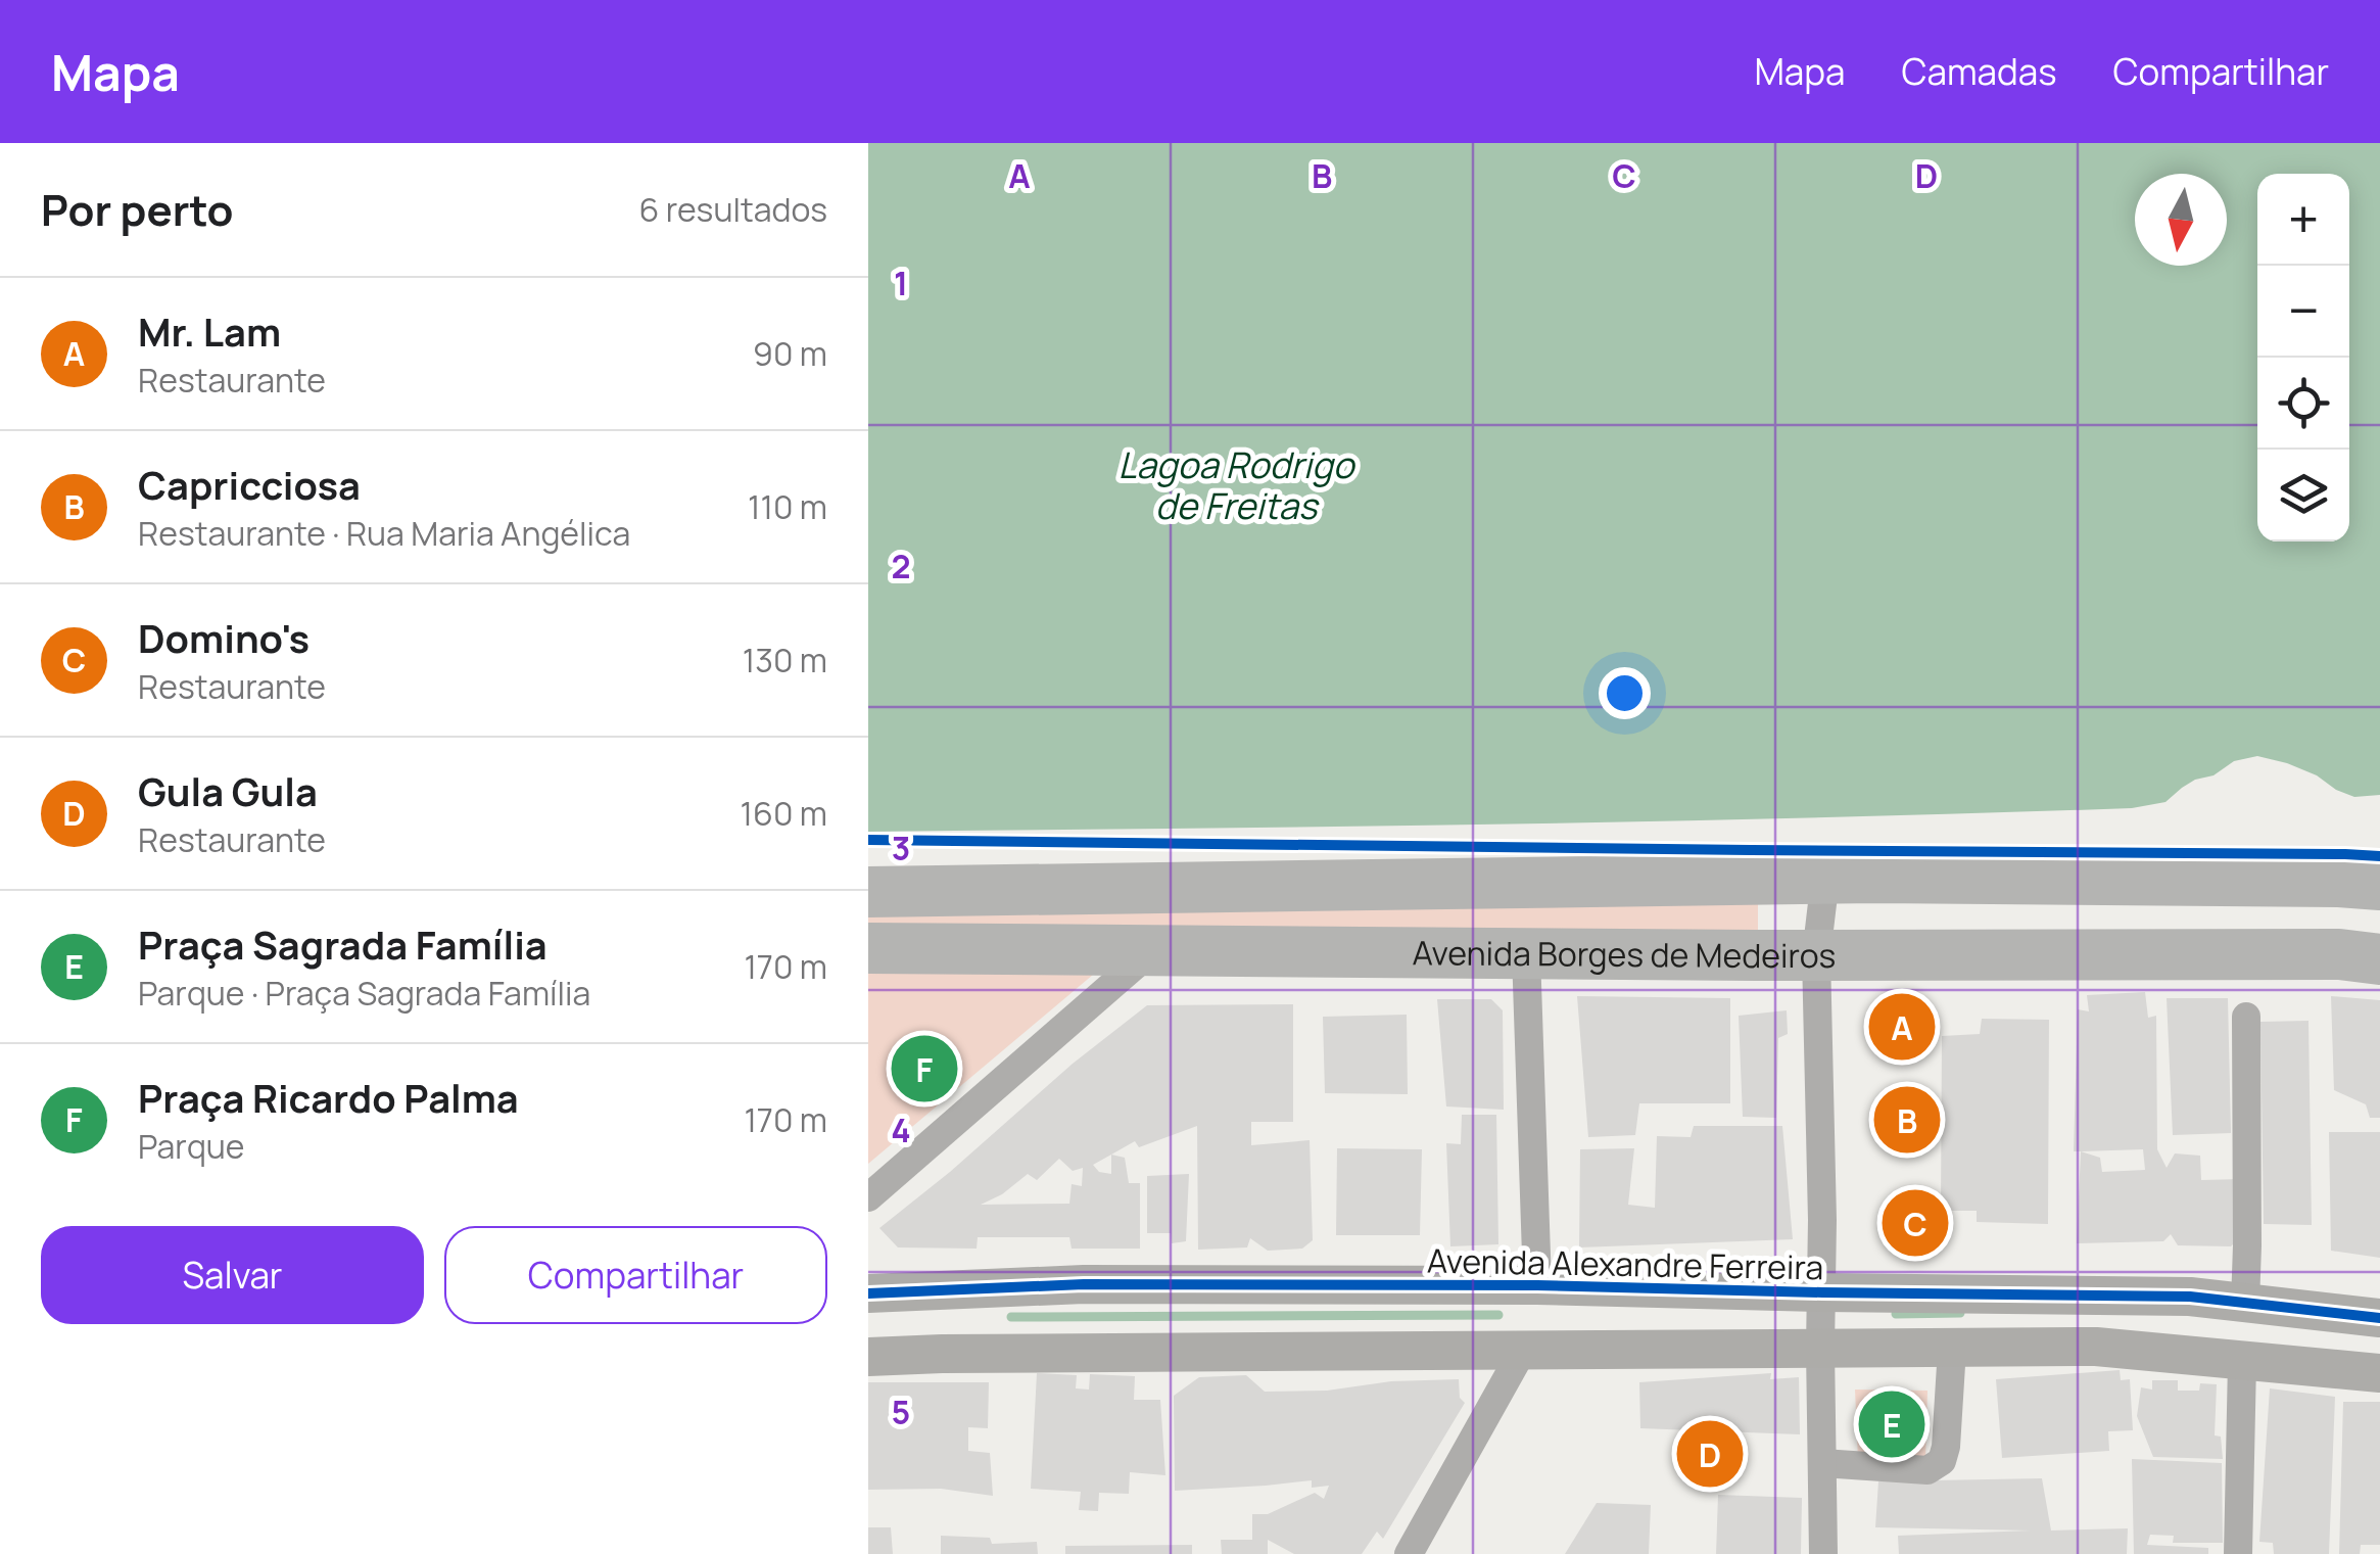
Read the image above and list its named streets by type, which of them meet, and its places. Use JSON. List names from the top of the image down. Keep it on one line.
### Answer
{"streets":{"highway":["Avenida Borges de Medeiros"],"street":["Avenida Alexandre Ferreira"]},"water":["Lagoa Rodrigo de Freitas"],"north":"bottom","page":{"header":"Mapa","nav":["Mapa","Camadas","Compartilhar"],"heading":["Por perto","6 resultados"],"map_buttons":["+","−"],"list":[{"mark":"A","name":"Mr. Lam","note":"Restaurante","value":"90 m"},{"mark":"B","name":"Capricciosa","note":"Restaurante · Rua Maria Angélica","value":"110 m"},{"mark":"C","name":"Domino's","note":"Restaurante","value":"130 m"},{"mark":"D","name":"Gula Gula","note":"Restaurante","value":"160 m"},{"mark":"E","name":"Praça Sagrada Família","note":"Parque · Praça Sagrada Família","value":"170 m"},{"mark":"F","name":"Praça Ricardo Palma","note":"Parque","value":"170 m"}],"pins":["A","F","B","C","E","D"],"buttons":["Salvar","Compartilhar"]},"grid":{"columns":["A","B","C","D"],"rows":["1","2","3","4","5"]}}
